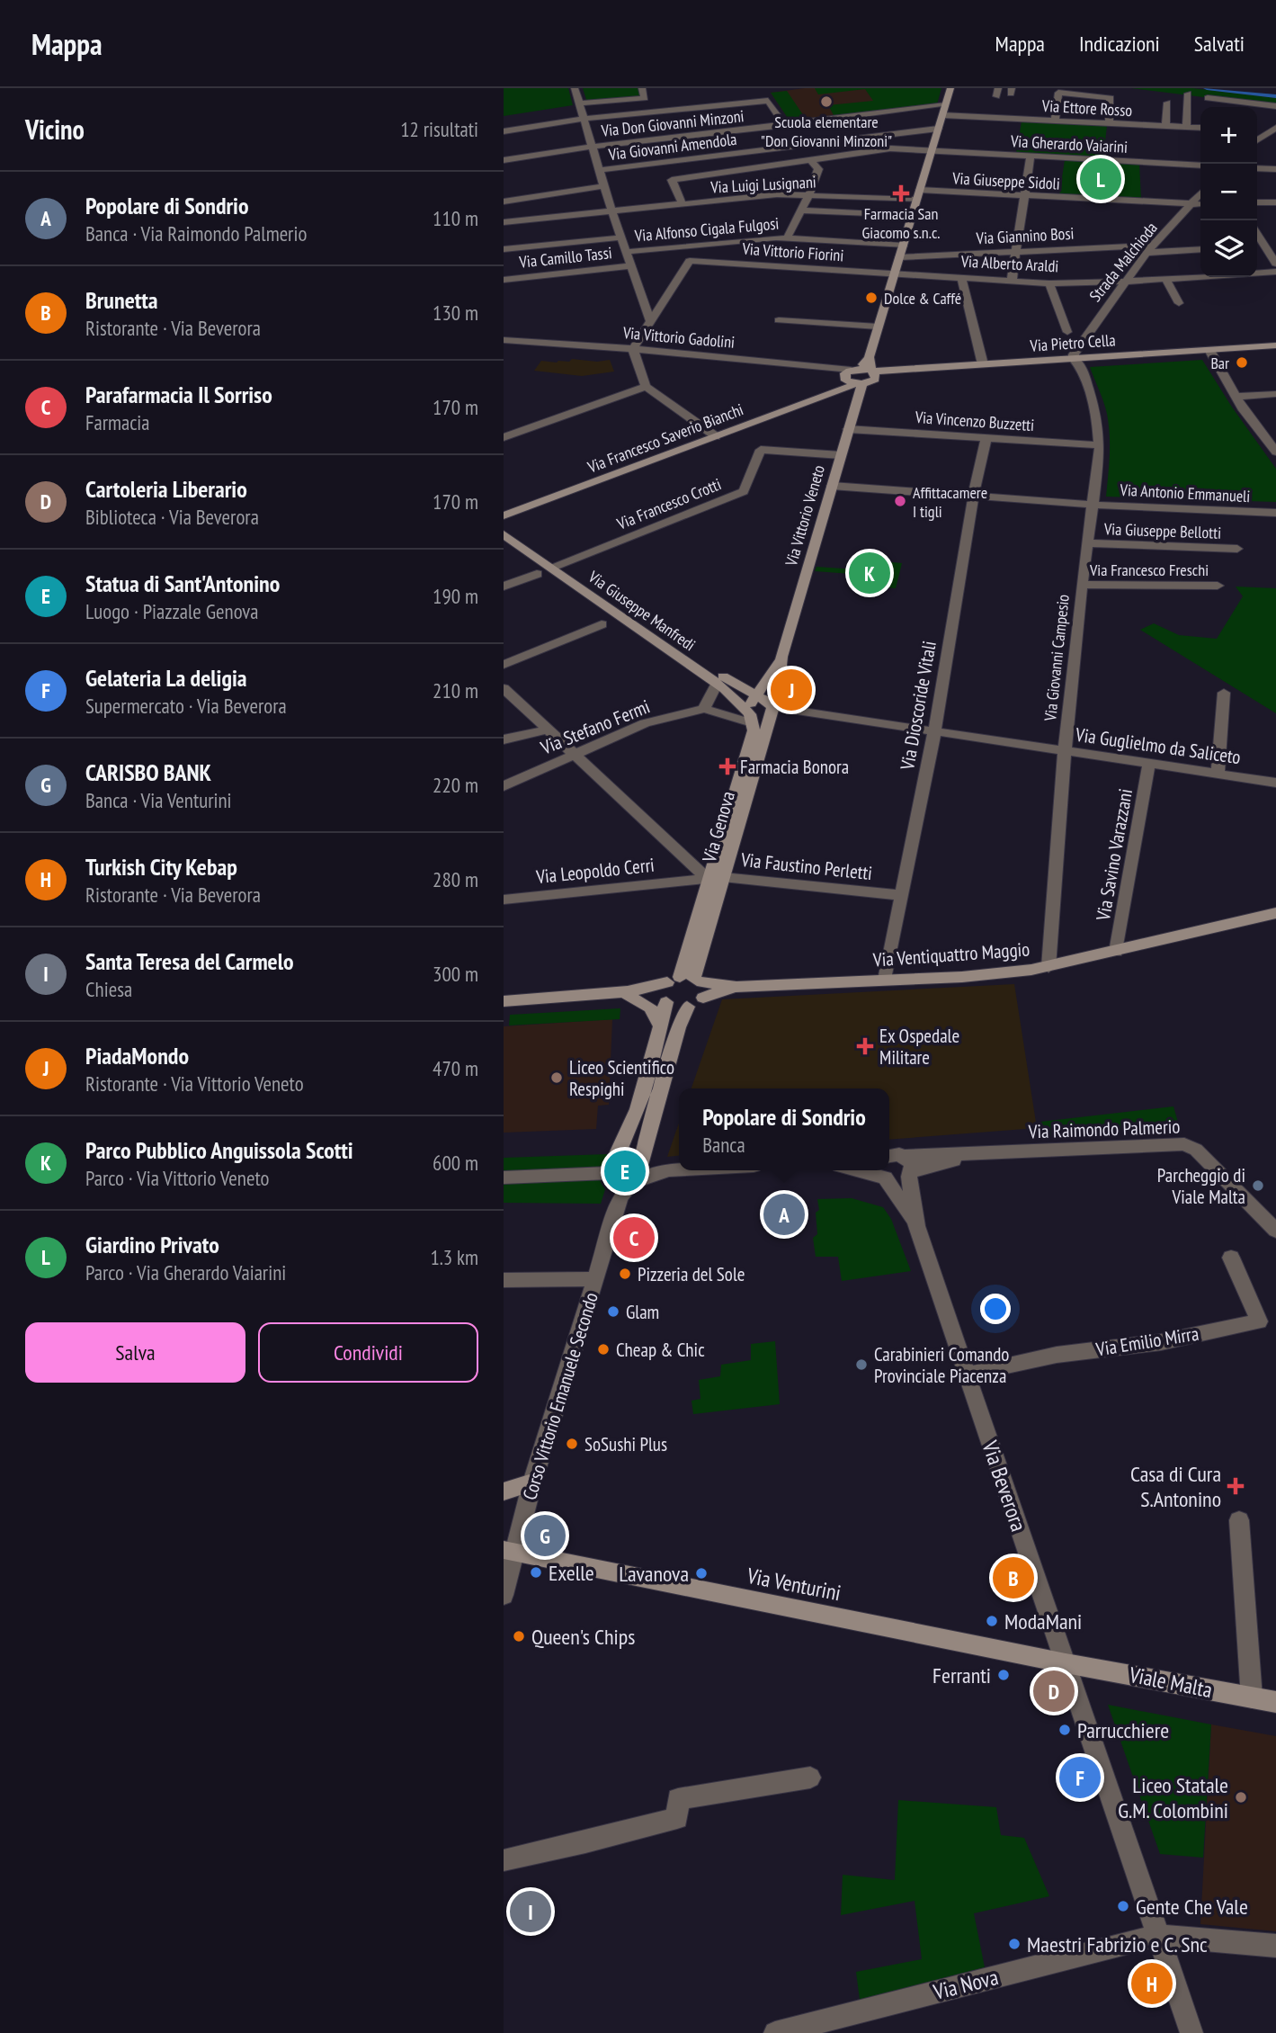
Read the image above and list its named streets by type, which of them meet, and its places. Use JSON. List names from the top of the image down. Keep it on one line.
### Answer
{"streets":{"main road":["Via Pietro Cella","Via Francesco Saverio Bianchi","Via Vittorio Veneto","Via Giuseppe Manfredi","Via Genova","Via Ventiquattro Maggio","Via Venturini","Viale Malta"],"street":["Via Ettore Rosso","Via Don Giovanni Minzoni","Via Gherardo Vaiarini","Via Giovanni Amendola","Via Giuseppe Sidoli","Via Luigi Lusignani","Via Alfonso Cigala Fulgosi","Via Giannino Bosi","Via Vittorio Fiorini","Via Camillo Tassi","Strada Malchioda","Via Alberto Araldi","Via Vittorio Gadolini","Via Vincenzo Buzzetti","Via Antonio Emmanueli","Via Francesco Crotti","Via Giuseppe Bellotti","Via Francesco Freschi","Via Giovanni Campesio","Via Dioscoride Vitali","Via Stefano Fermi","Via Guglielmo da Saliceto","Via Savino Varazzani","Via Faustino Perletti","Via Leopoldo Cerri","Via Raimondo Palmerio","Via Emilio Mirra","Corso Vittorio Emanuele Secondo","Via Beverora","Via Nova"]},"crossings":[["Via Gherardo Vaiarini","Via Luigi Lusignani"],["Via Giuseppe Sidoli","Via Luigi Lusignani"],["Via Giuseppe Sidoli","Strada Malchioda"],["Via Giannino Bosi","Strada Malchioda"],["Via Vittorio Fiorini","Via Alberto Araldi"],["Strada Malchioda","Via Alberto Araldi"],["Strada Malchioda","Via Pietro Cella"],["Strada Malchioda","Via Giovanni Campesio"],["Via Vittorio Gadolini","Via Francesco Saverio Bianchi"],["Via Pietro Cella","Via Vittorio Veneto"],["Via Pietro Cella","Via Giovanni Campesio"],["Via Vincenzo Buzzetti","Via Vittorio Veneto"],["Via Vincenzo Buzzetti","Via Giovanni Campesio"],["Via Vincenzo Buzzetti","Via Dioscoride Vitali"],["Via Antonio Emmanueli","Via Vittorio Veneto"],["Via Antonio Emmanueli","Via Giovanni Campesio"],["Via Antonio Emmanueli","Via Dioscoride Vitali"],["Via Francesco Crotti","Via Vittorio Veneto"],["Via Francesco Crotti","Via Giuseppe Manfredi"],["Via Vittorio Veneto","Via Giuseppe Manfredi"],["Via Vittorio Veneto","Via Guglielmo da Saliceto"],["Via Vittorio Veneto","Via Genova"],["Via Giuseppe Bellotti","Via Giovanni Campesio"],["Via Francesco Freschi","Via Giovanni Campesio"],["Via Giuseppe Manfredi","Via Guglielmo da Saliceto"],["Via Giuseppe Manfredi","Via Genova"],["Via Giovanni Campesio","Via Guglielmo da Saliceto"],["Via Giovanni Campesio","Via Ventiquattro Maggio"],["Via Dioscoride Vitali","Via Guglielmo da Saliceto"],["Via Dioscoride Vitali","Via Faustino Perletti"],["Via Dioscoride Vitali","Via Ventiquattro Maggio"],["Via Stefano Fermi","Via Guglielmo da Saliceto"],["Via Guglielmo da Saliceto","Via Genova"],["Via Guglielmo da Saliceto","Via Savino Varazzani"],["Via Genova","Via Faustino Perletti"],["Via Genova","Via Ventiquattro Maggio"],["Via Genova","Corso Vittorio Emanuele Secondo"],["Via Savino Varazzani","Via Ventiquattro Maggio"],["Via Faustino Perletti","Via Leopoldo Cerri"],["Via Emilio Mirra","Via Beverora"],["Corso Vittorio Emanuele Secondo","Via Venturini"],["Via Beverora","Via Venturini"],["Via Beverora","Viale Malta"],["Via Beverora","Via Nova"],["Via Venturini","Viale Malta"]],"places":{"other":["Scuola elementare \"Don Giovanni Minzoni\"","Dolce & Caffé","Bar","Affittacamere I tigli","Liceo Scientifico Respighi","Parcheggio di Viale Malta","Pizzeria del Sole","Glam","Cheap & Chic","Carabinieri Comando Provinciale Piacenza","SoSushi Plus","Exelle","Lavanova","ModaMani","Queen's Chips","Ferranti","Parrucchiere","Liceo Statale G.M. Colombini","Gente Che Vale","Maestri Fabrizio e C. Snc"],"health":["Farmacia San Giacomo s.n.c.","Farmacia Bonora","Ex Ospedale Militare","Casa di Cura S.Antonino"]},"page":{"header":"Mappa","nav":["Mappa","Indicazioni","Salvati"],"heading":["Vicino","12 risultati"],"map_buttons":["+","−"],"pins":["L","K","J","E","A","C","G","B","D","F","I","H"],"list":[{"mark":"A","name":"Popolare di Sondrio","note":"Banca · Via Raimondo Palmerio","value":"110 m"},{"mark":"B","name":"Brunetta","note":"Ristorante · Via Beverora","value":"130 m"},{"mark":"C","name":"Parafarmacia Il Sorriso","note":"Farmacia","value":"170 m"},{"mark":"D","name":"Cartoleria Liberario","note":"Biblioteca · Via Beverora","value":"170 m"},{"mark":"E","name":"Statua di Sant'Antonino","note":"Luogo · Piazzale Genova","value":"190 m"},{"mark":"F","name":"Gelateria La deligia","note":"Supermercato · Via Beverora","value":"210 m"},{"mark":"G","name":"CARISBO BANK","note":"Banca · Via Venturini","value":"220 m"},{"mark":"H","name":"Turkish City Kebap","note":"Ristorante · Via Beverora","value":"280 m"},{"mark":"I","name":"Santa Teresa del Carmelo","note":"Chiesa","value":"300 m"},{"mark":"J","name":"PiadaMondo","note":"Ristorante · Via Vittorio Veneto","value":"470 m"},{"mark":"K","name":"Parco Pubblico Anguissola Scotti","note":"Parco · Via Vittorio Veneto","value":"600 m"},{"mark":"L","name":"Giardino Privato","note":"Parco · Via Gherardo Vaiarini","value":"1.3 km"}],"popup":["Popolare di Sondrio","Banca"],"buttons":["Salva","Condividi"]}}
